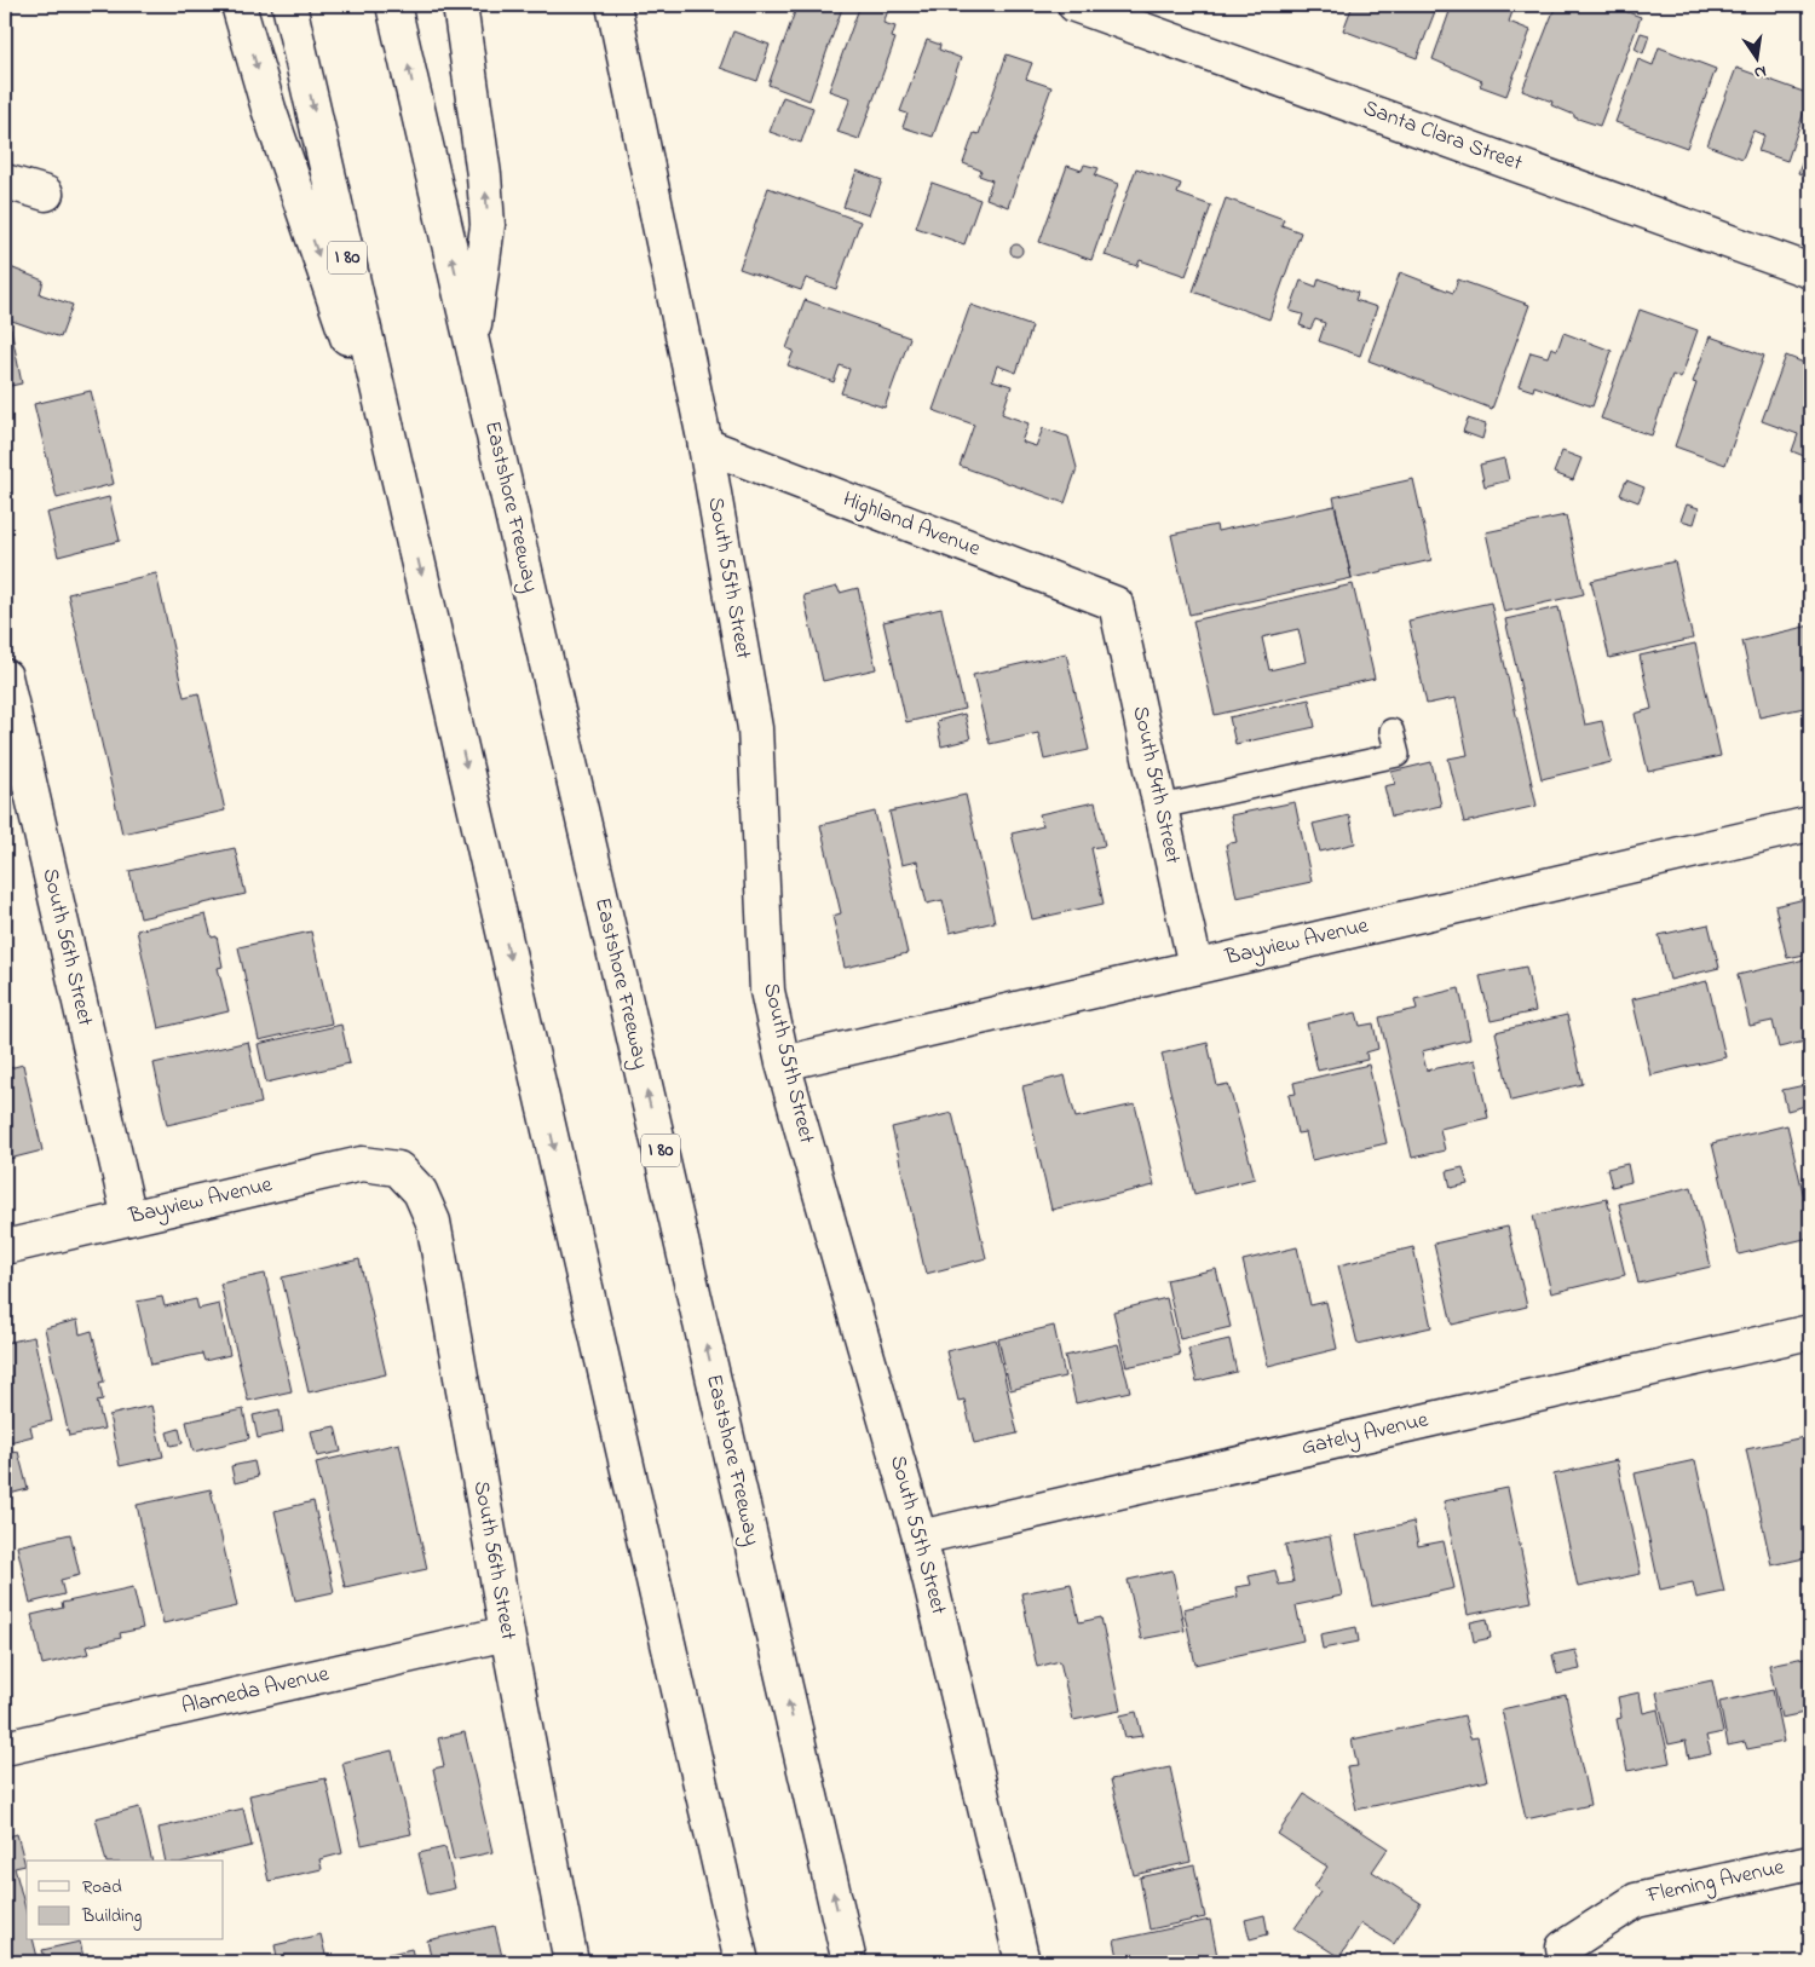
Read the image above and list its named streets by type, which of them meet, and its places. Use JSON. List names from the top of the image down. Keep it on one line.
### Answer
{"streets":{"main road":["Santa Clara Street","I 80","Eastshore Freeway","Highland Avenue","South 55th Street","South 54th Street","Bayview Avenue","South 56th Street","Gately Avenue","Alameda Avenue","Fleming Avenue"]},"crossings":[["Highland Avenue","South 55th Street"],["Highland Avenue","South 54th Street"],["South 55th Street","Bayview Avenue"],["South 55th Street","Gately Avenue"],["South 54th Street","Bayview Avenue"],["Bayview Avenue","South 56th Street"],["South 56th Street","Alameda Avenue"]],"legend":["Road","Building"],"north":"bottom"}
